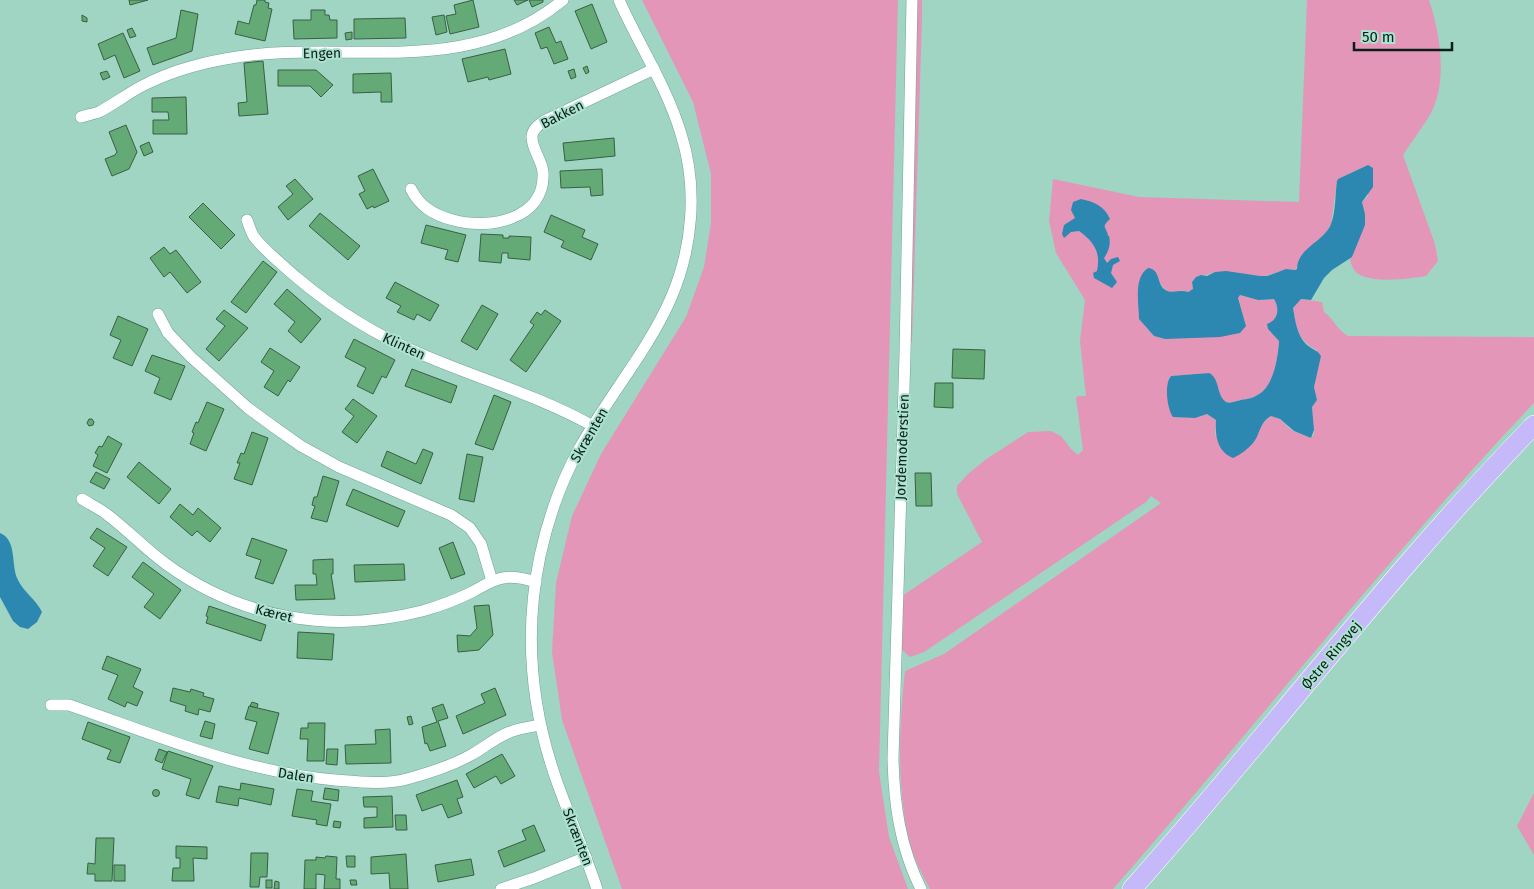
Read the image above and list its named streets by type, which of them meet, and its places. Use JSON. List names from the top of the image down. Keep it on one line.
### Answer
{"streets":{"main road":["Østre Ringvej"],"street":["Engen","Bakken","Klinten","Skrænten","Jordemoderstien","Kæret","Dalen"]},"crossings":[["Bakken","Skrænten"],["Klinten","Skrænten"],["Skrænten","Kæret"],["Skrænten","Dalen"]],"scale_bar":"50 m"}
